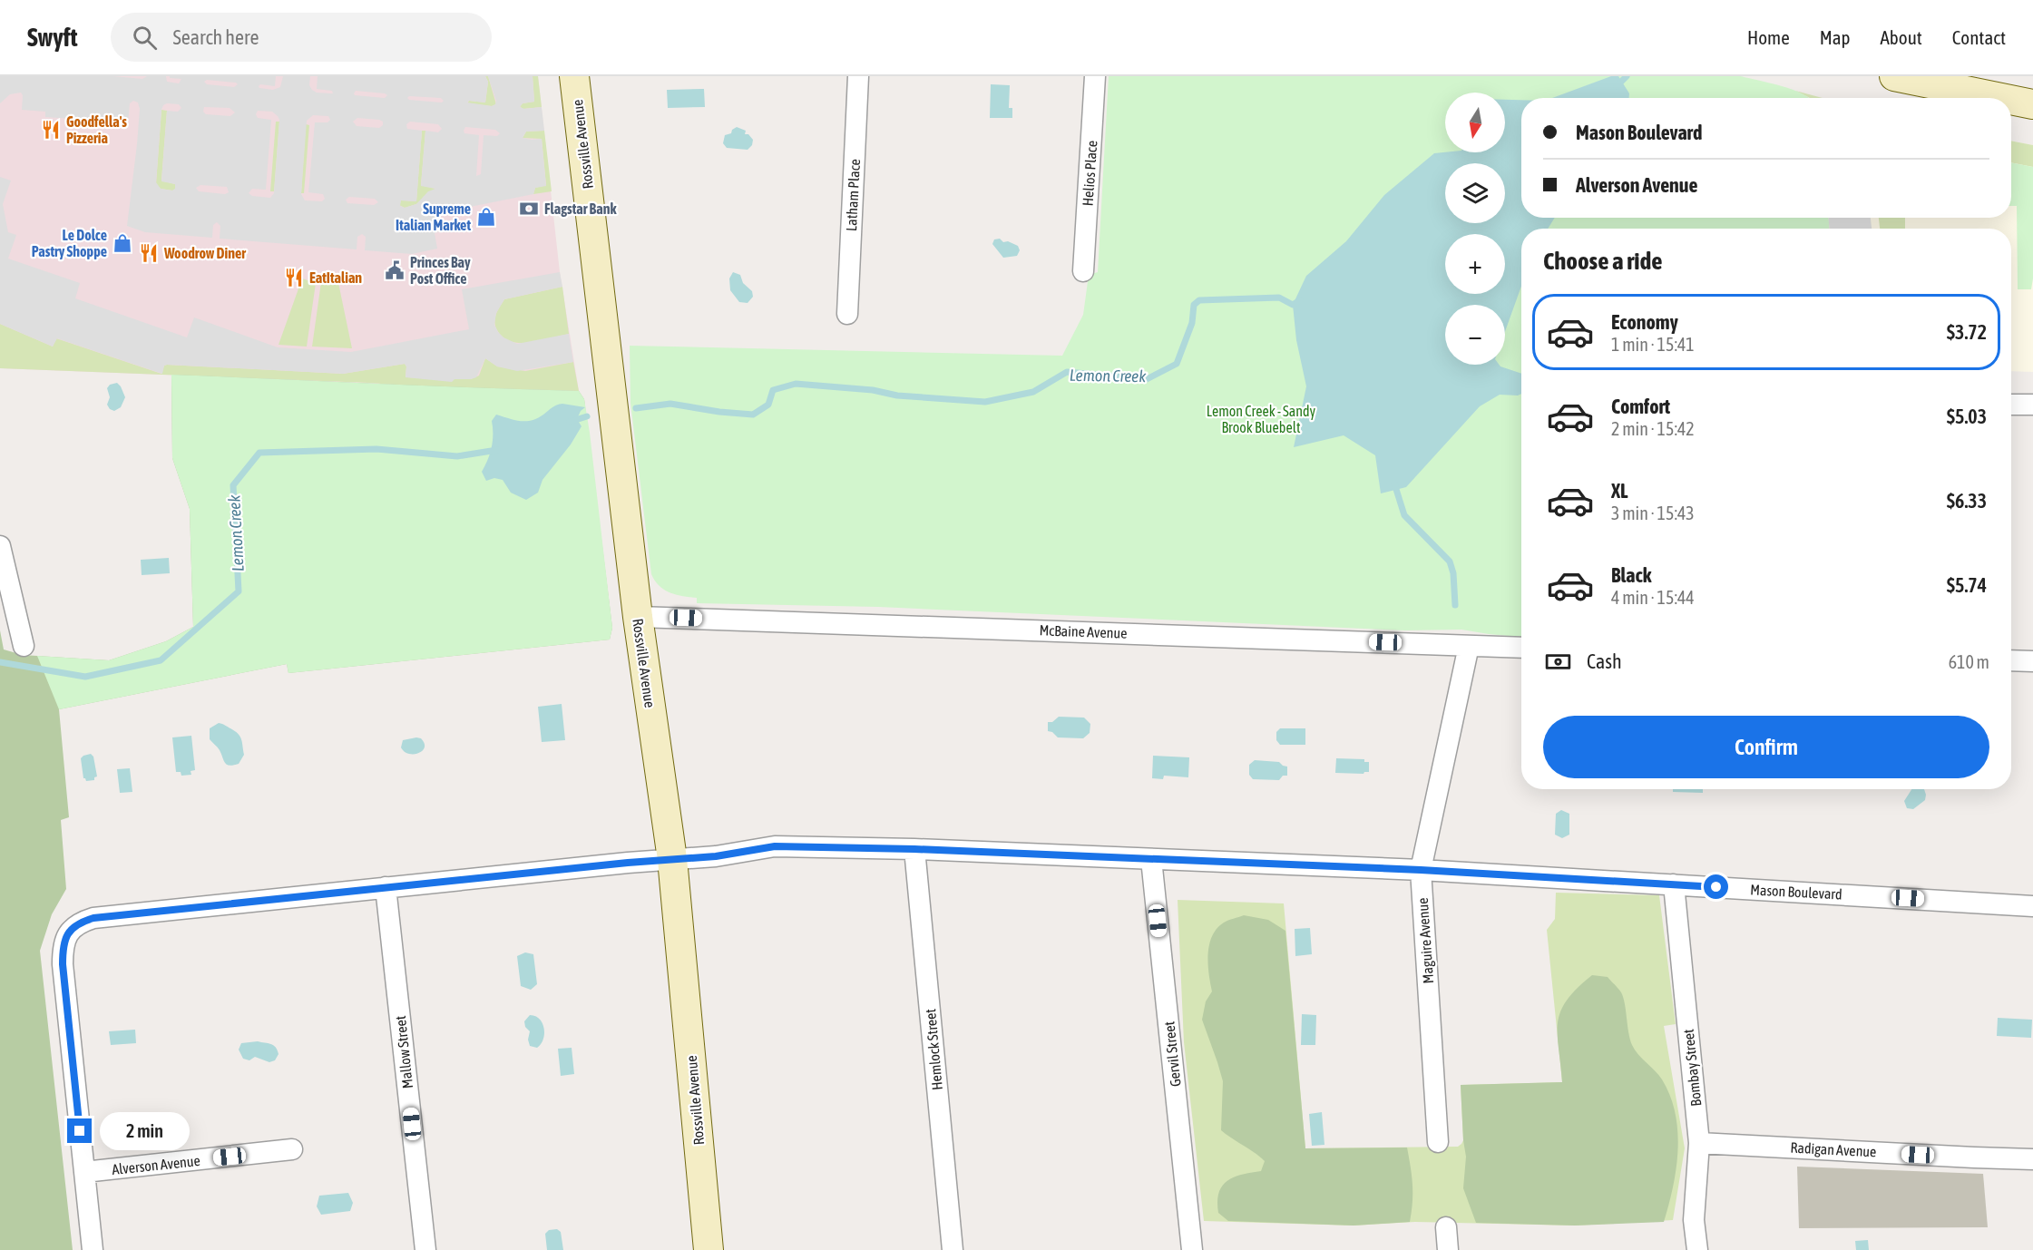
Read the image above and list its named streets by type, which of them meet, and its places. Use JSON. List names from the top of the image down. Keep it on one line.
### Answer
{"streets":{"street":["Rossville Avenue","Helios Place","Latham Place","McBaine Avenue","Mason Boulevard","Maguire Avenue","Hemlock Street","Mallow Street","Gervil Street","Bombay Street","Radigan Avenue","Alverson Avenue"]},"crossings":[["Rossville Avenue","McBaine Avenue"],["Rossville Avenue","Mason Boulevard"],["McBaine Avenue","Maguire Avenue"],["Mason Boulevard","Maguire Avenue"],["Mason Boulevard","Hemlock Street"],["Mason Boulevard","Mallow Street"],["Mason Boulevard","Gervil Street"],["Mason Boulevard","Bombay Street"],["Mason Boulevard","Alverson Avenue"],["Bombay Street","Radigan Avenue"]],"water":["Lemon Creek"],"parks":["Lemon Creek - Sandy Brook Bluebelt"],"places":{"restaurant":["Goodfella's Pizzeria","Woodrow Diner","EatItalian"],"bank":["Flagstar Bank"],"shop":["Supreme Italian Market","Le Dolce Pastry Shoppe"],"public building":["Princes Bay Post Office"]},"north":"bottom","page":{"header":"Swyft","search":"Search here","nav":["Home","Map","About","Contact"],"map_buttons":["+","−"],"banner":["Mason Boulevard","Alverson Avenue"],"heading":"Choose a ride","list":[{"name":"Economy","note":"1 min · 15:41","value":"$3.72"},{"name":"Comfort","note":"2 min · 15:42","value":"$5.03"},{"name":"XL","note":"3 min · 15:43","value":"$6.33"},{"name":"Black","note":"4 min · 15:44","value":"$5.74"}],"pay":["Cash","610 m"],"buttons":"Confirm","bubble":"2 min"}}
